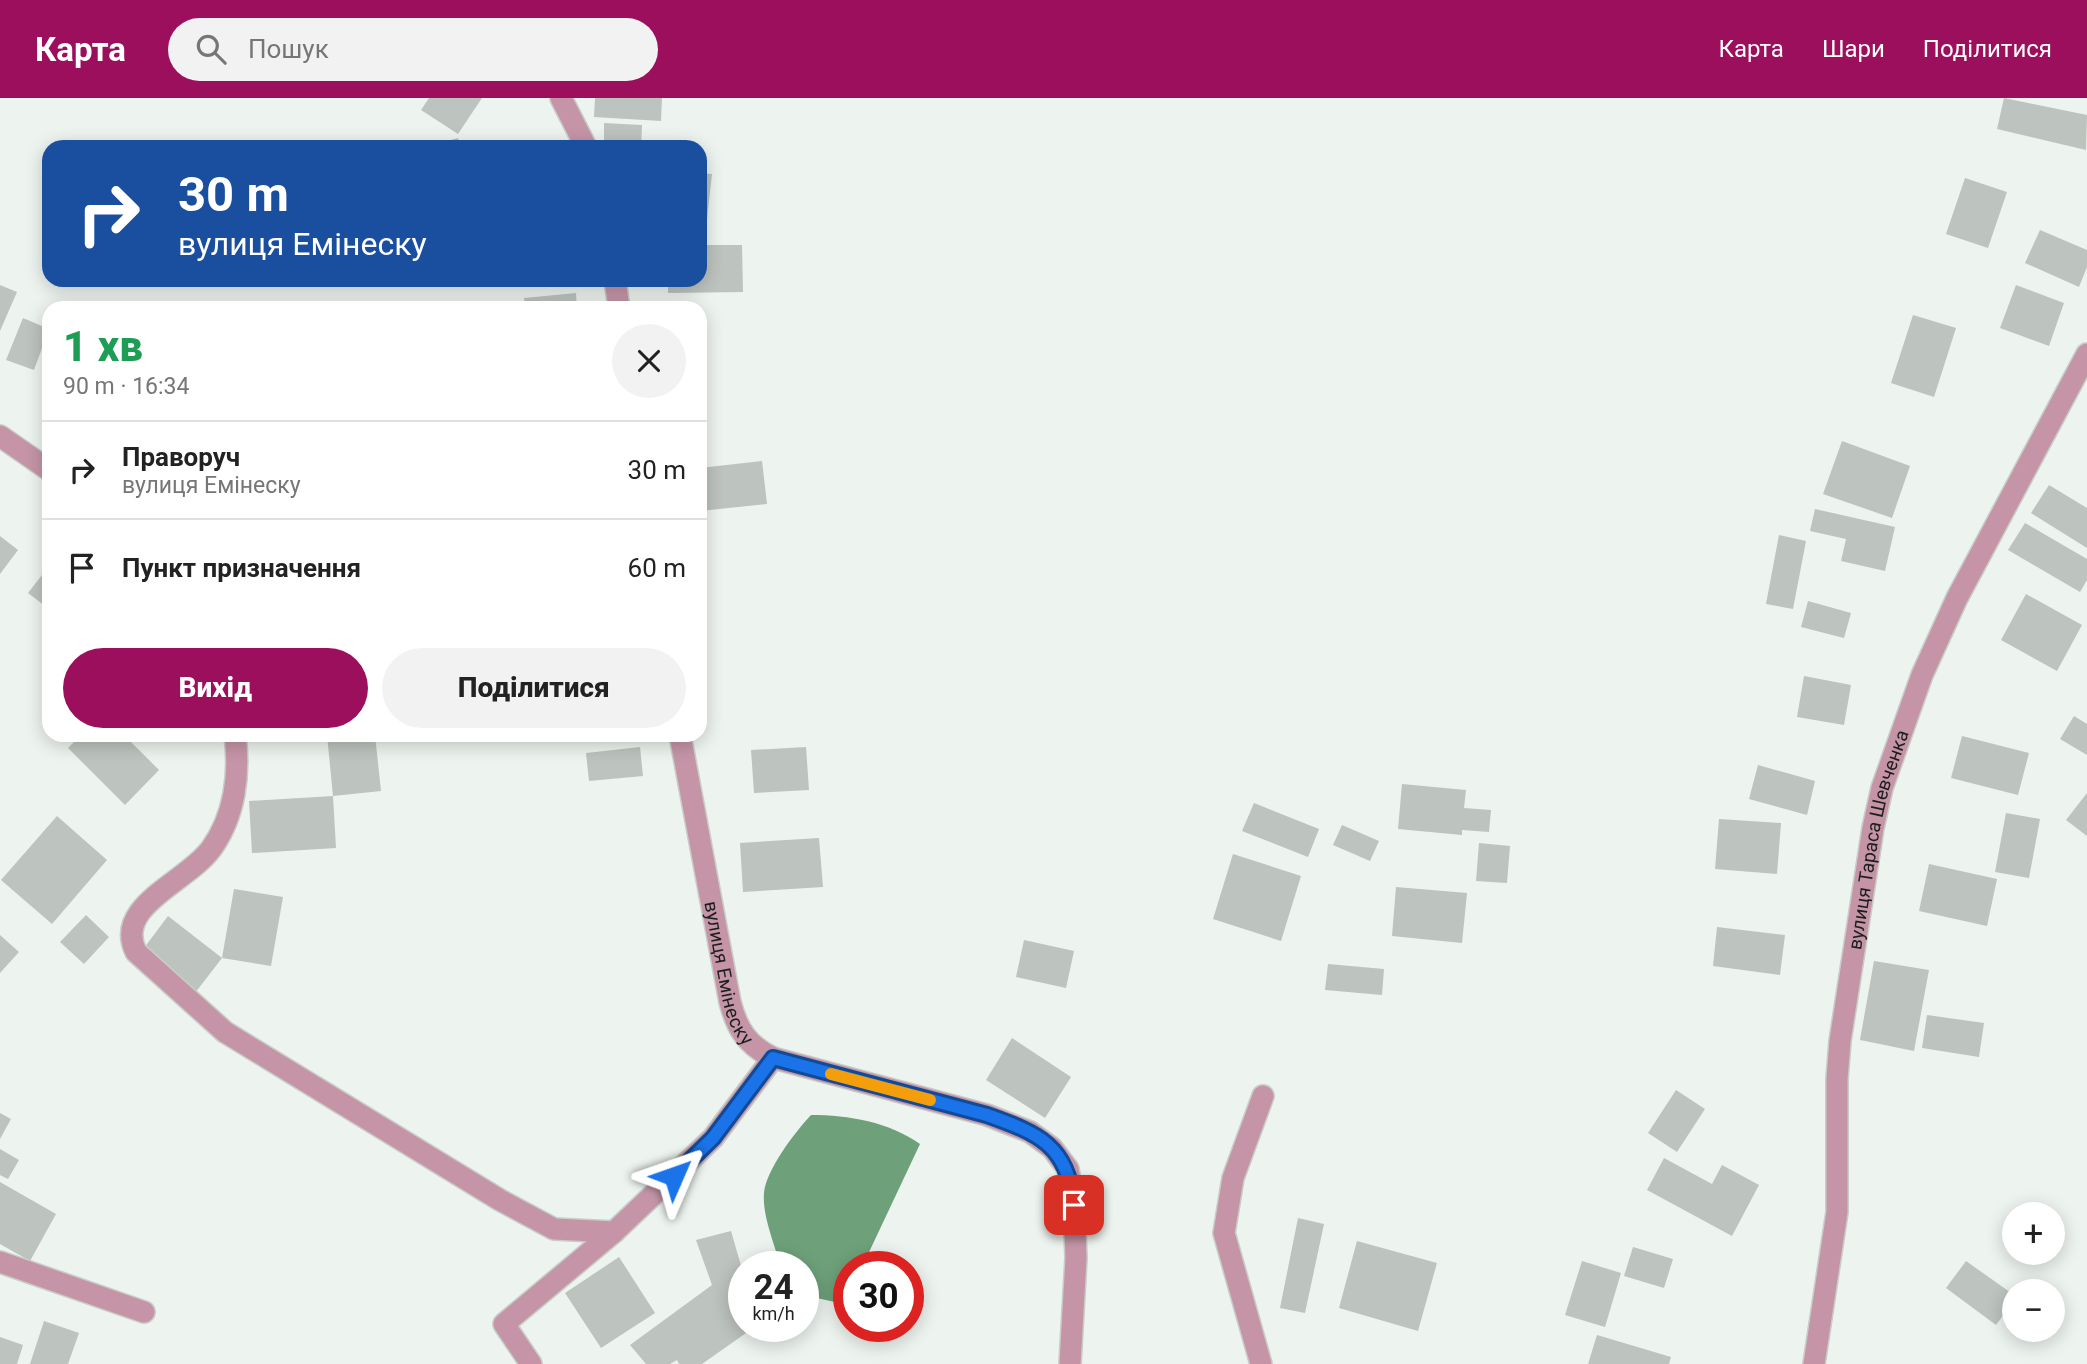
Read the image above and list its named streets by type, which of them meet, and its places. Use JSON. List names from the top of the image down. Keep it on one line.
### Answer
{"streets":{"street":["вулиця Тараса Шевченка","вулиця Емінеску"]},"page":{"header":"Карта","search":"Пошук","nav":["Карта","Шари","Поділитися"],"turn":["30 m","вулиця Емінеску"],"heading":["1 хв","90 m · 16:34"],"list":[{"name":"Праворуч","note":"вулиця Емінеску","value":"30 m"},{"name":"Пункт призначення","value":"60 m"}],"buttons":["Вихід","Поділитися"],"map_buttons":["+","−"],"speed":"24 km/h","limit":"30"}}
